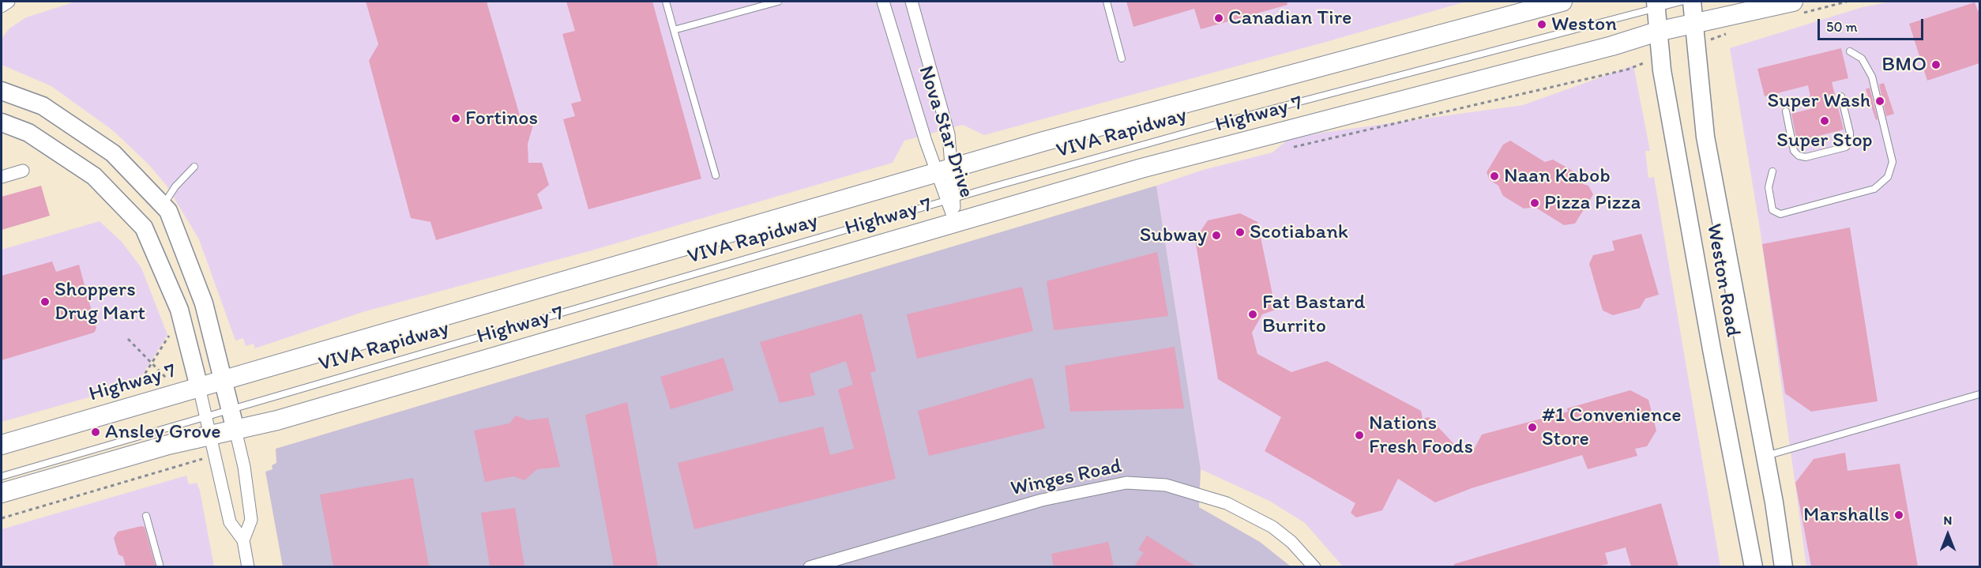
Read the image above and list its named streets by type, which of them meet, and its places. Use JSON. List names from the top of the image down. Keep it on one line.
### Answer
{"streets":{"main road":["Highway 7","Weston Road"],"street":["Nova Star Drive","Winges Road"],"lane":["VIVA Rapidway"]},"crossings":[["Highway 7","Nova Star Drive"],["Highway 7","Weston Road"],["Nova Star Drive","VIVA Rapidway"],["VIVA Rapidway","Weston Road"]],"places":["Canadian Tire","Weston","BMO","Super Wash","Fortinos","Super Stop","Naan Kabob","Pizza Pizza","Scotiabank","Subway","Shoppers Drug Mart","Fat Bastard Burrito","#1 Convenience Store","Ansley Grove","Nations Fresh Foods","Marshalls"],"scale_bar":"50 m","north":"top"}
